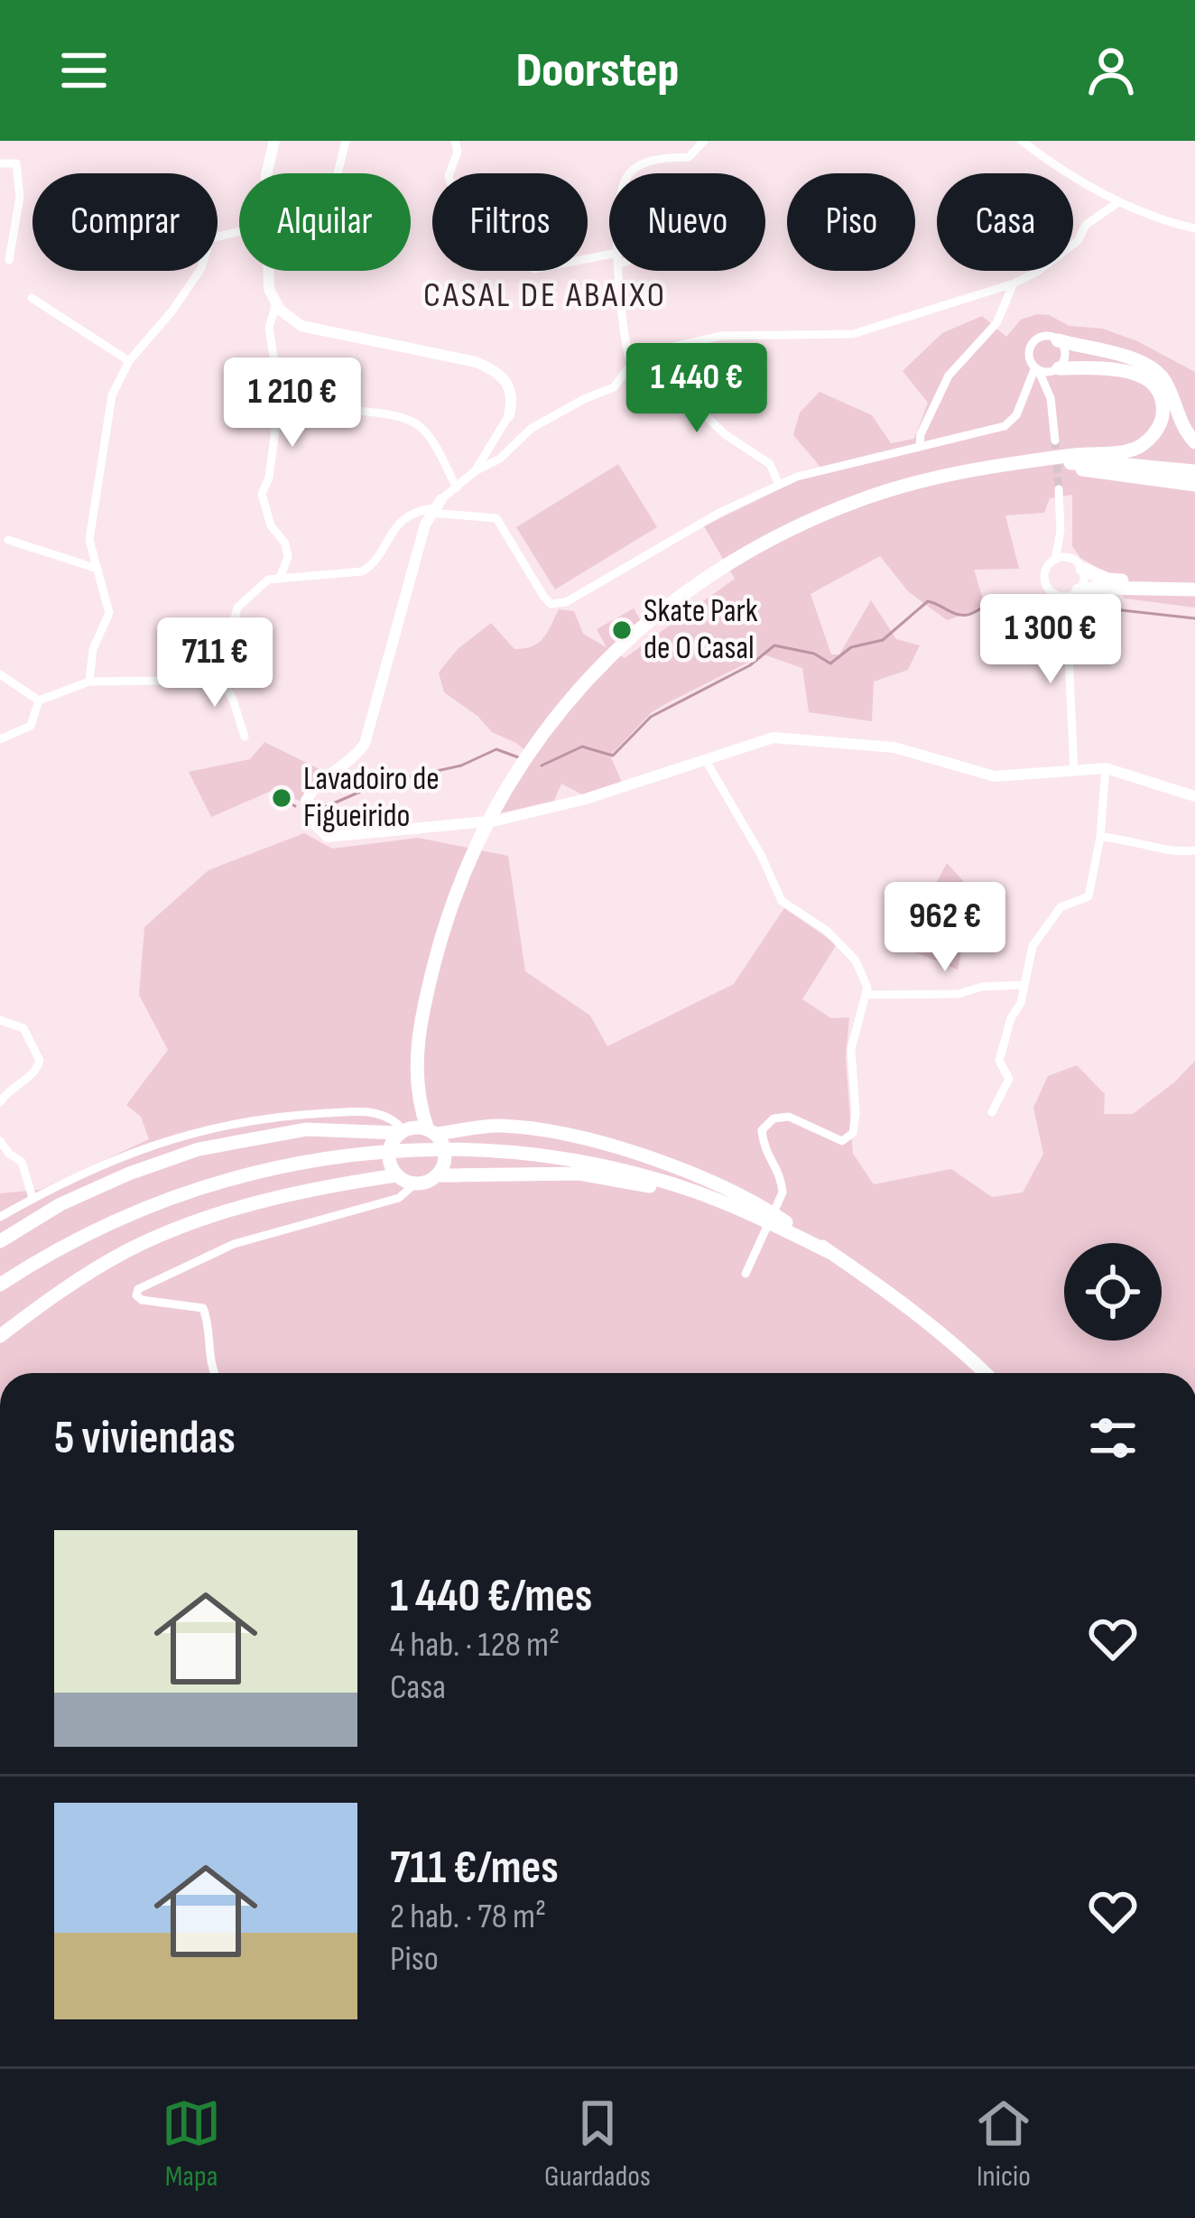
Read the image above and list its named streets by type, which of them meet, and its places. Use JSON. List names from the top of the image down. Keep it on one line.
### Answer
{"districts":["CASAL DE ABAIXO"],"places":["Skate Park de O Casal","Lavadoiro de Figueirido"],"page":{"header":"Doorstep","chip":["Comprar","Alquilar","Filtros","Nuevo","Piso","Casa"],"price":["1 440 €","1 210 €","1 300 €","711 €","962 €"],"heading":"5 viviendas","list":[{"name":"1 440 €/mes","note":"4 hab. · 128 m² · Casa"},{"name":"711 €/mes","note":"2 hab. · 78 m² · Piso"}],"tabs":["Mapa","Guardados","Inicio"]}}
